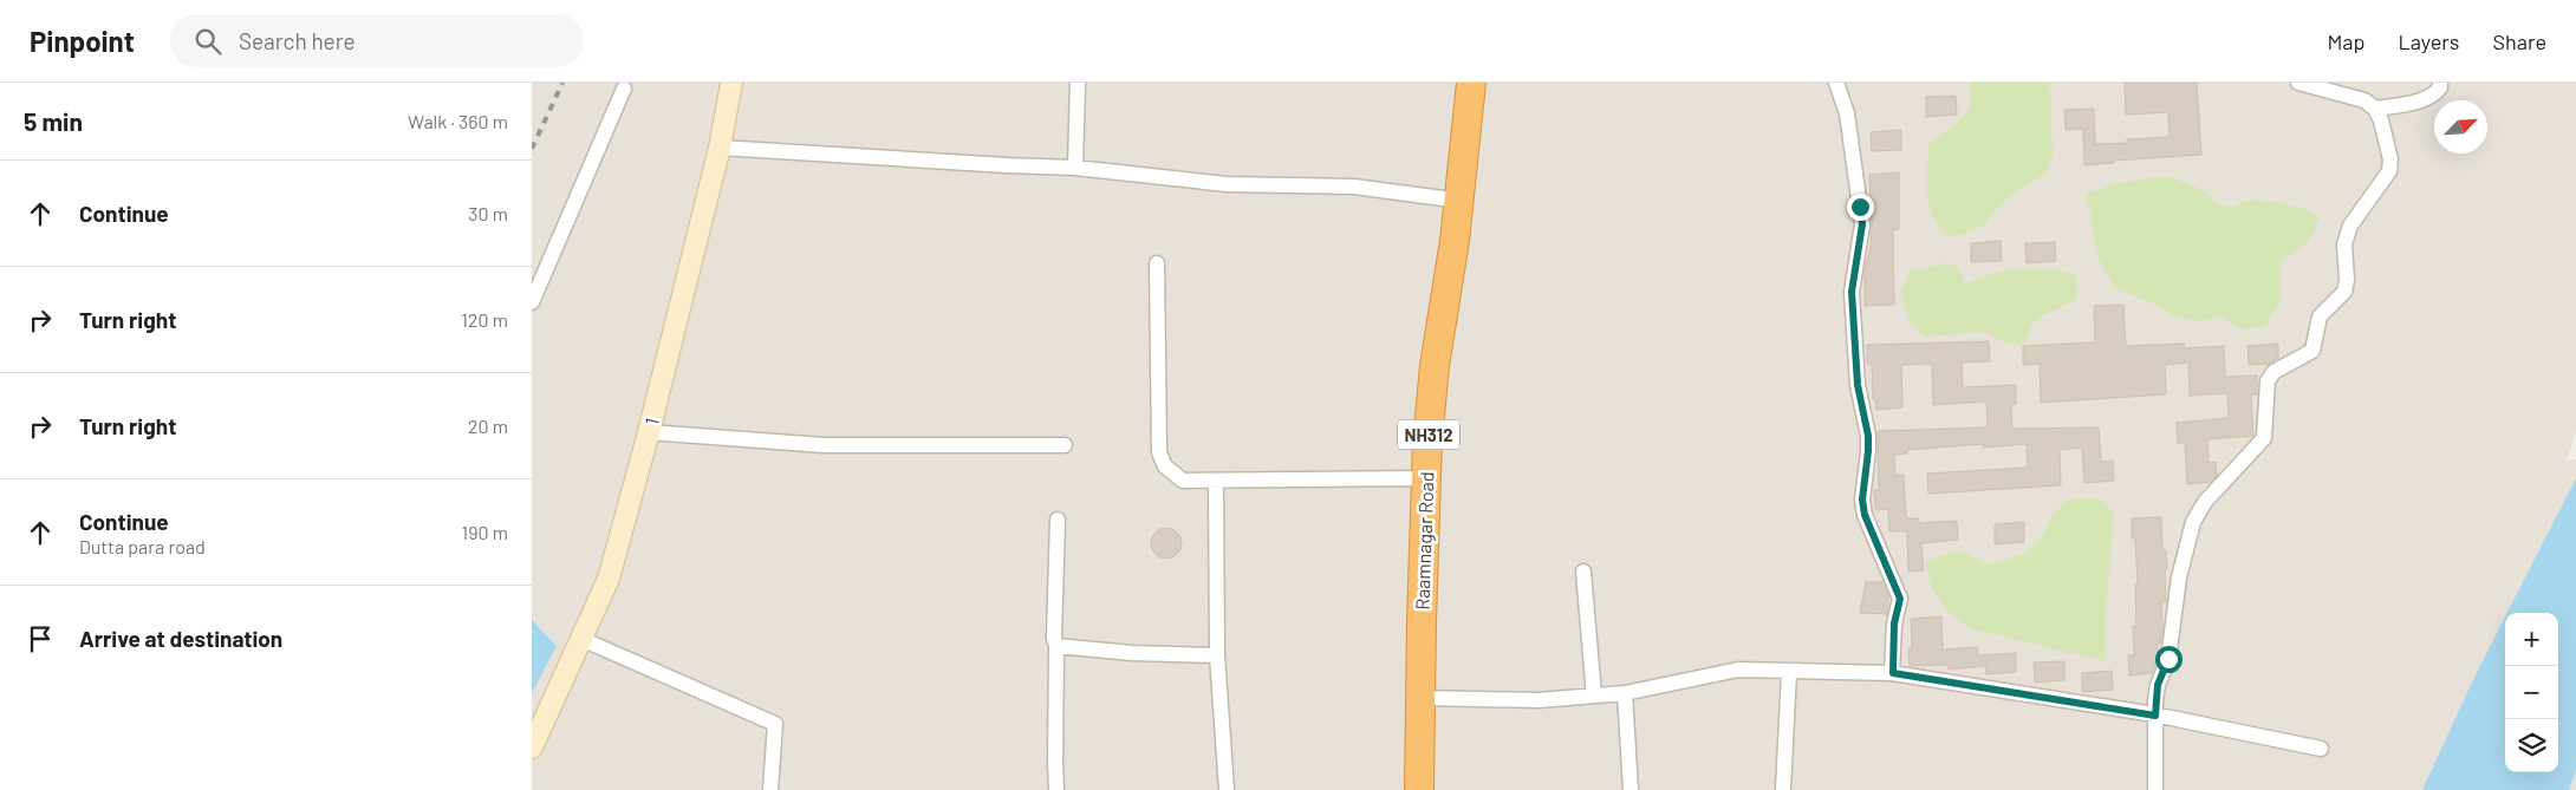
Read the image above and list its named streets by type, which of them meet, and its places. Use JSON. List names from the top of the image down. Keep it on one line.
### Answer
{"streets":{"highway":["NH312","Raamnagar Road"],"street":["1"]},"north":"top right","page":{"header":"Pinpoint","search":"Search here","nav":["Map","Layers","Share"],"heading":["5 min","Walk · 360 m"],"list":[["Continue","30 m"],["Turn right","120 m"],["Turn right","20 m"],["Continue","Dutta para road","190 m"],"Arrive at destination"],"map_buttons":["+","−"]}}
